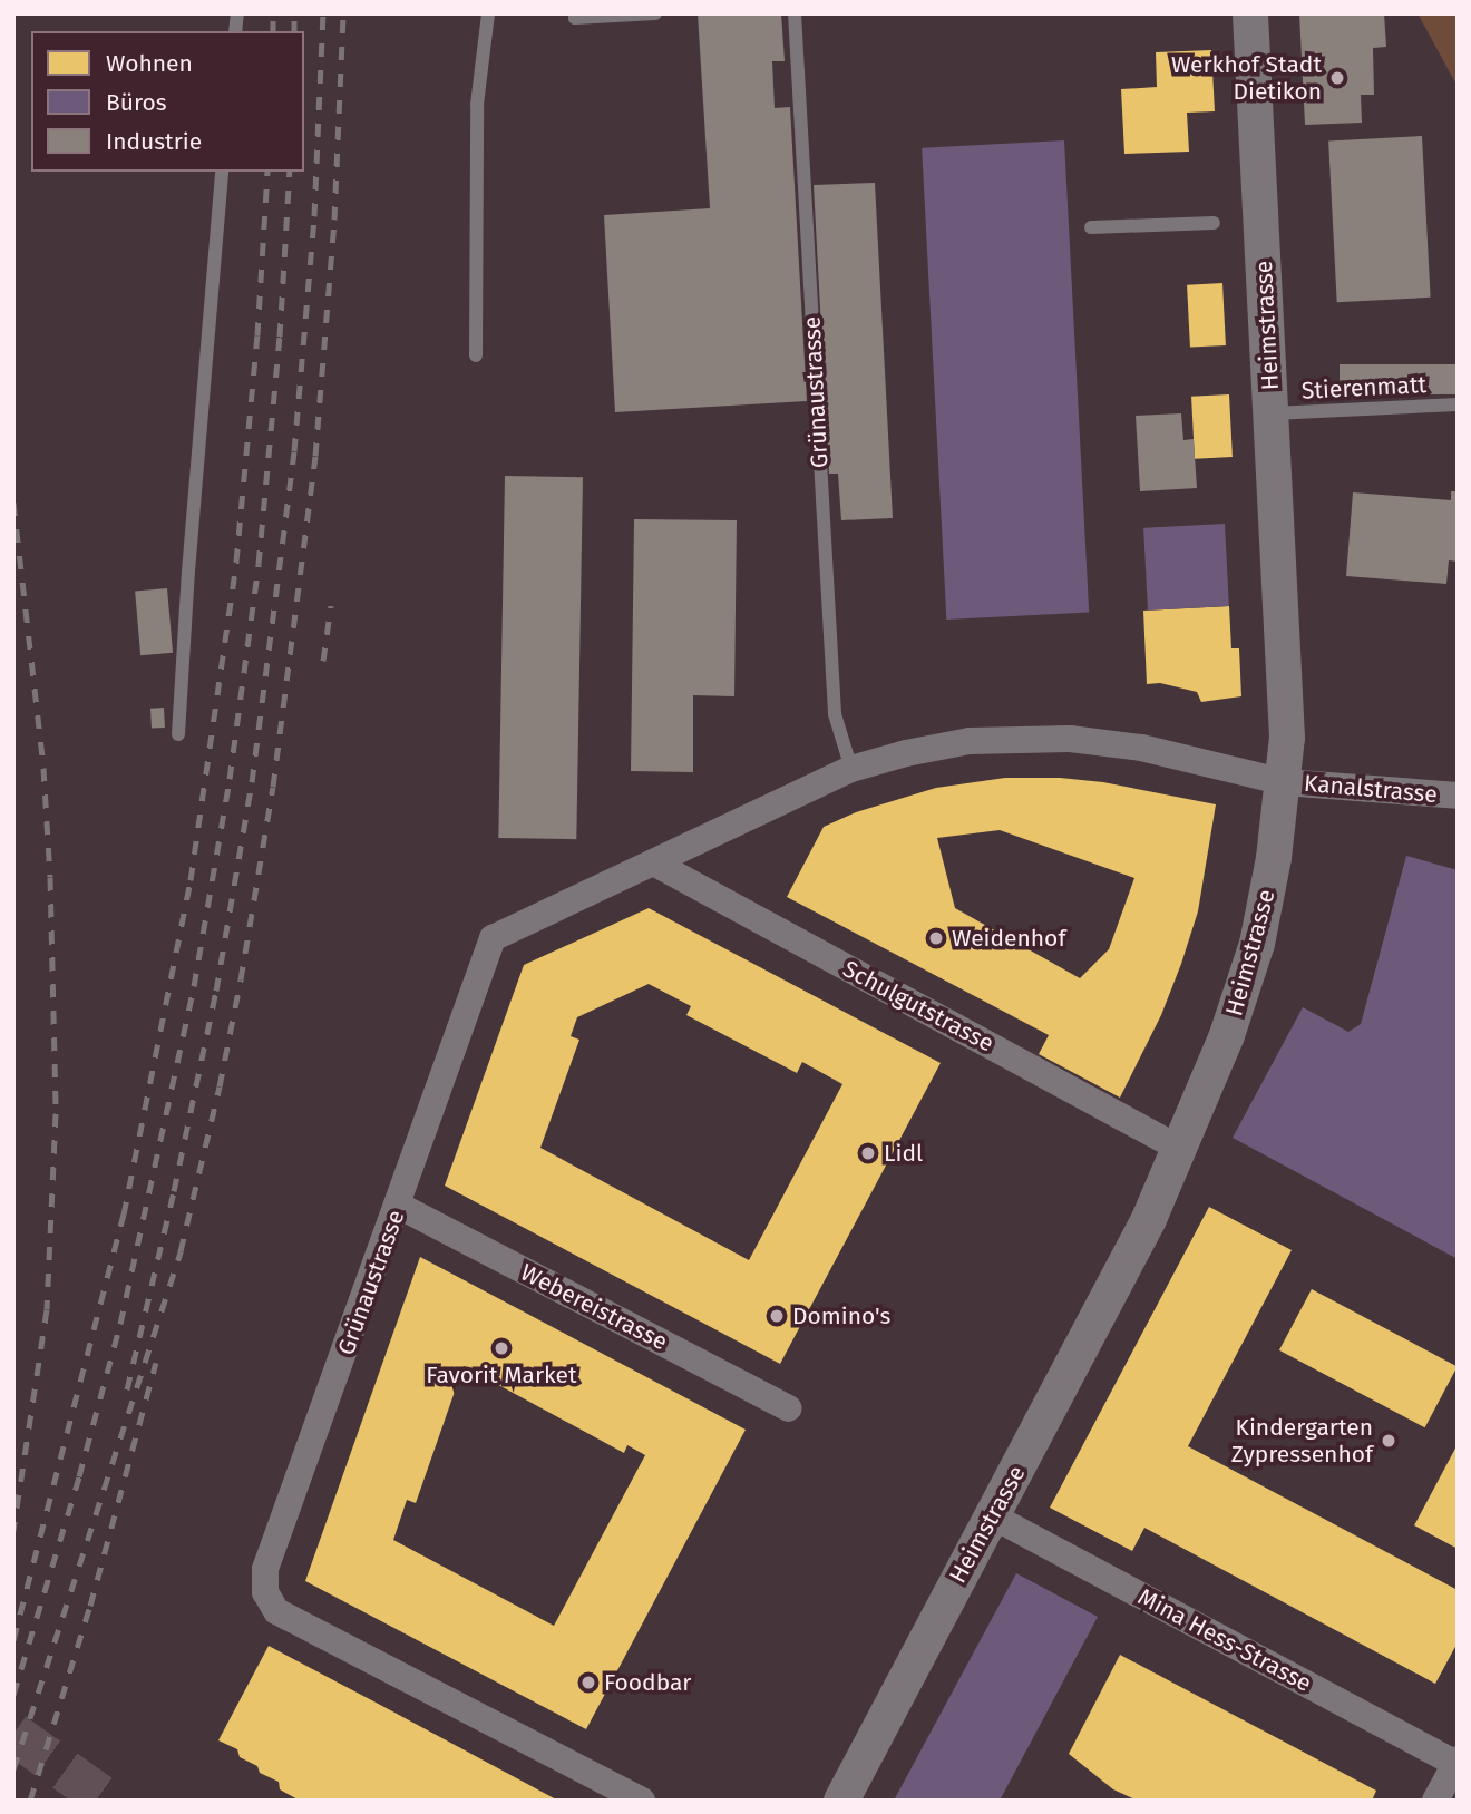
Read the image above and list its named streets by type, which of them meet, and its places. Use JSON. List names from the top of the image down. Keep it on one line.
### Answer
{"streets":{"street":["Heimstrasse","Grünaustrasse","Kanalstrasse","Schulgutstrasse","Webereistrasse","Mina Hess-Strasse"],"lane":["Stierenmatt"]},"crossings":[["Heimstrasse","Stierenmatt"],["Heimstrasse","Grünaustrasse"],["Heimstrasse","Kanalstrasse"],["Heimstrasse","Schulgutstrasse"],["Heimstrasse","Mina Hess-Strasse"],["Grünaustrasse","Kanalstrasse"],["Grünaustrasse","Schulgutstrasse"],["Grünaustrasse","Webereistrasse"]],"places":["Werkhof Stadt Dietikon","Weidenhof","Lidl","Domino's","Favorit Market","Kindergarten Zypressenhof","Foodbar"],"legend":["Wohnen","Büros","Industrie"]}
